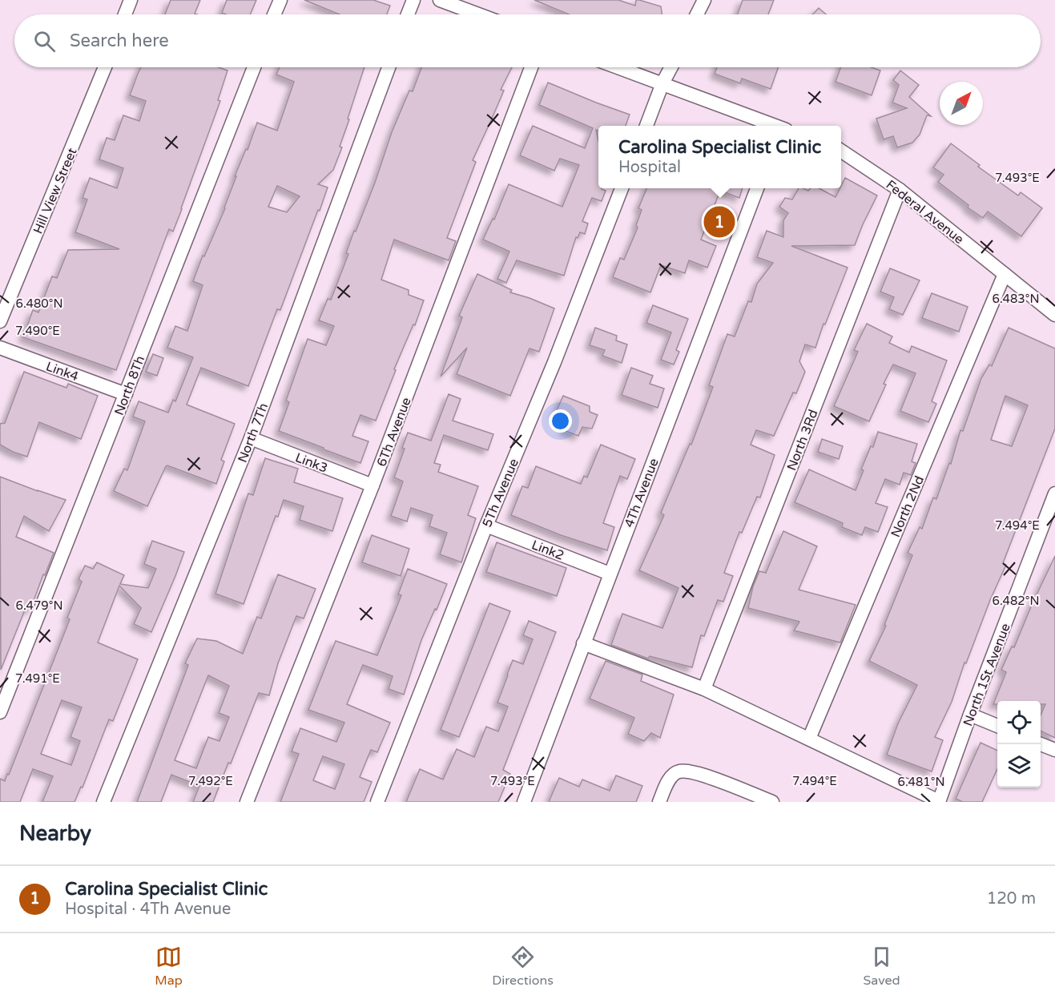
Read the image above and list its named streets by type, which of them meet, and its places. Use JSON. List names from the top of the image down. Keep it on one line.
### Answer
{"streets":{"street":["Hill View Street","Federal Avenue","Link4","North 8Th","6Th Avenue","North 7Th","North 3Rd","Link3","5Th Avenue","4Th Avenue","North 2Nd","Link2","North 1St Avenue"]},"crossings":[["Federal Avenue","North 3Rd"],["Federal Avenue","North 2Nd"],["Link4","North 8Th"],["6Th Avenue","Link3"],["North 7Th","Link3"],["5Th Avenue","Link2"],["4Th Avenue","Link2"]],"north":"top right","page":{"search":"Search here","popup":["Carolina Specialist Clinic","Hospital"],"pins":"1","heading":"Nearby","list":[{"mark":"1","name":"Carolina Specialist Clinic","note":"Hospital · 4Th Avenue","value":"120 m"}],"nav":["Map","Directions","Saved"]},"coordinates":["7.493°E","6.483°N","6.480°N","7.490°E","7.494°E","6.482°N","6.479°N","7.491°E","7.492°E","6.481°N"]}
